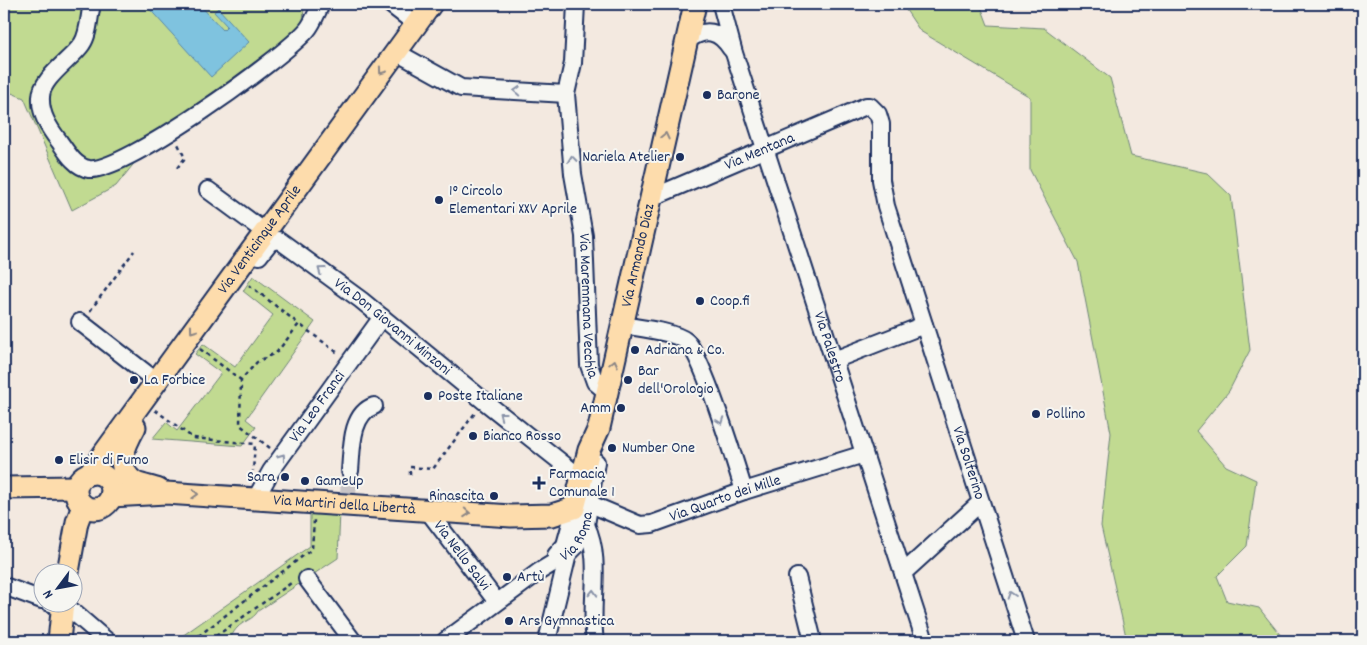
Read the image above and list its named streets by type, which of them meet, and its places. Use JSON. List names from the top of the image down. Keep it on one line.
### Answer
{"streets":{"main road":["Via Venticinque Aprile","Via Armando Diaz","Via Martiri della Libertà"],"street":["Via Mentana","Via Maremmana Vecchia","Via Don Giovanni Minzoni","Via Palestro","Via Leo Franci","Via Solferino","Via Quarto dei Mille","Via Roma","Via Nello Salvi"]},"crossings":[["Via Mentana","Via Armando Diaz"],["Via Mentana","Via Palestro"],["Via Mentana","Via Solferino"],["Via Venticinque Aprile","Via Don Giovanni Minzoni"],["Via Venticinque Aprile","Via Martiri della Libertà"],["Via Armando Diaz","Via Maremmana Vecchia"],["Via Armando Diaz","Via Don Giovanni Minzoni"],["Via Armando Diaz","Via Palestro"],["Via Armando Diaz","Via Quarto dei Mille"],["Via Armando Diaz","Via Martiri della Libertà"],["Via Armando Diaz","Via Roma"],["Via Don Giovanni Minzoni","Via Leo Franci"],["Via Palestro","Via Solferino"],["Via Palestro","Via Quarto dei Mille"],["Via Leo Franci","Via Martiri della Libertà"],["Via Quarto dei Mille","Via Martiri della Libertà"],["Via Quarto dei Mille","Via Roma"],["Via Martiri della Libertà","Via Roma"],["Via Martiri della Libertà","Via Nello Salvi"],["Via Roma","Via Nello Salvi"]],"one_way":["Via Venticinque Aprile","Via Armando Diaz","Via Maremmana Vecchia","Via Don Giovanni Minzoni","Via Martiri della Libertà"],"places":{"other":["Barone","Nariela Atelier","1° Circolo Elementari XXV Aprile","Coop.fi","Adriana & Co.","La Forbice","Bar dell'Orologio","Poste Italiane","Amm","Pollino","Bianco Rosso","Number One","Elisir di Fumo","Sara","GameUp","Rinascita","Artù","Ars Gymnastica"],"health":["Farmacia Comunale 1"]},"north":"bottom left"}
